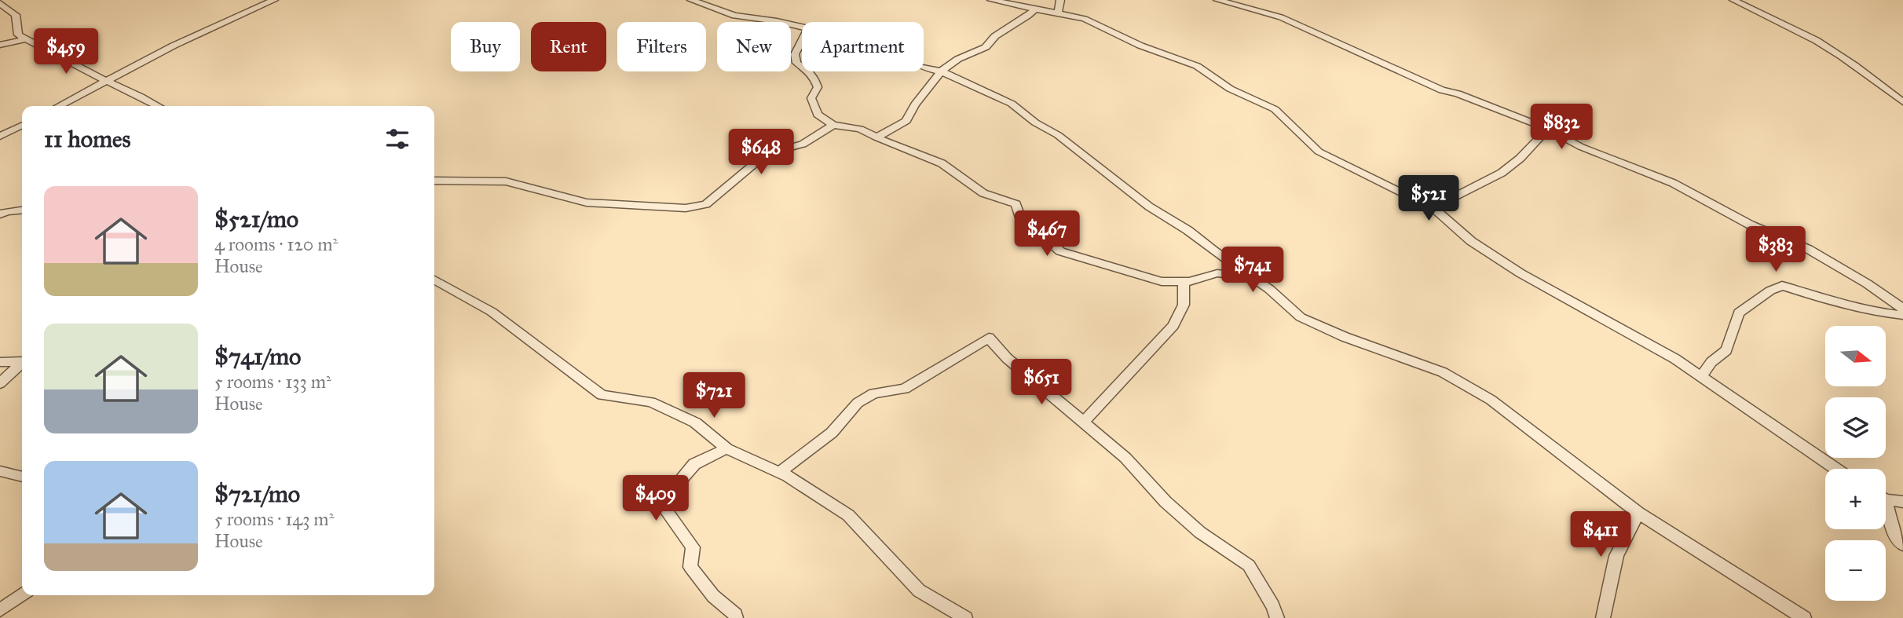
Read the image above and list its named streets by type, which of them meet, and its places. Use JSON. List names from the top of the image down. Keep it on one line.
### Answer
{"north":"right","page":{"chip":["Buy","Rent","Filters","New","Apartment"],"price":["$459","$832","$648","$521","$467","$383","$741","$651","$721","$409","$411"],"heading":"11 homes","list":[{"name":"$521/mo","note":"4 rooms · 120 m² · House"},{"name":"$741/mo","note":"5 rooms · 133 m² · House"},{"name":"$721/mo","note":"5 rooms · 143 m² · House"}],"map_buttons":["+","−"]}}
